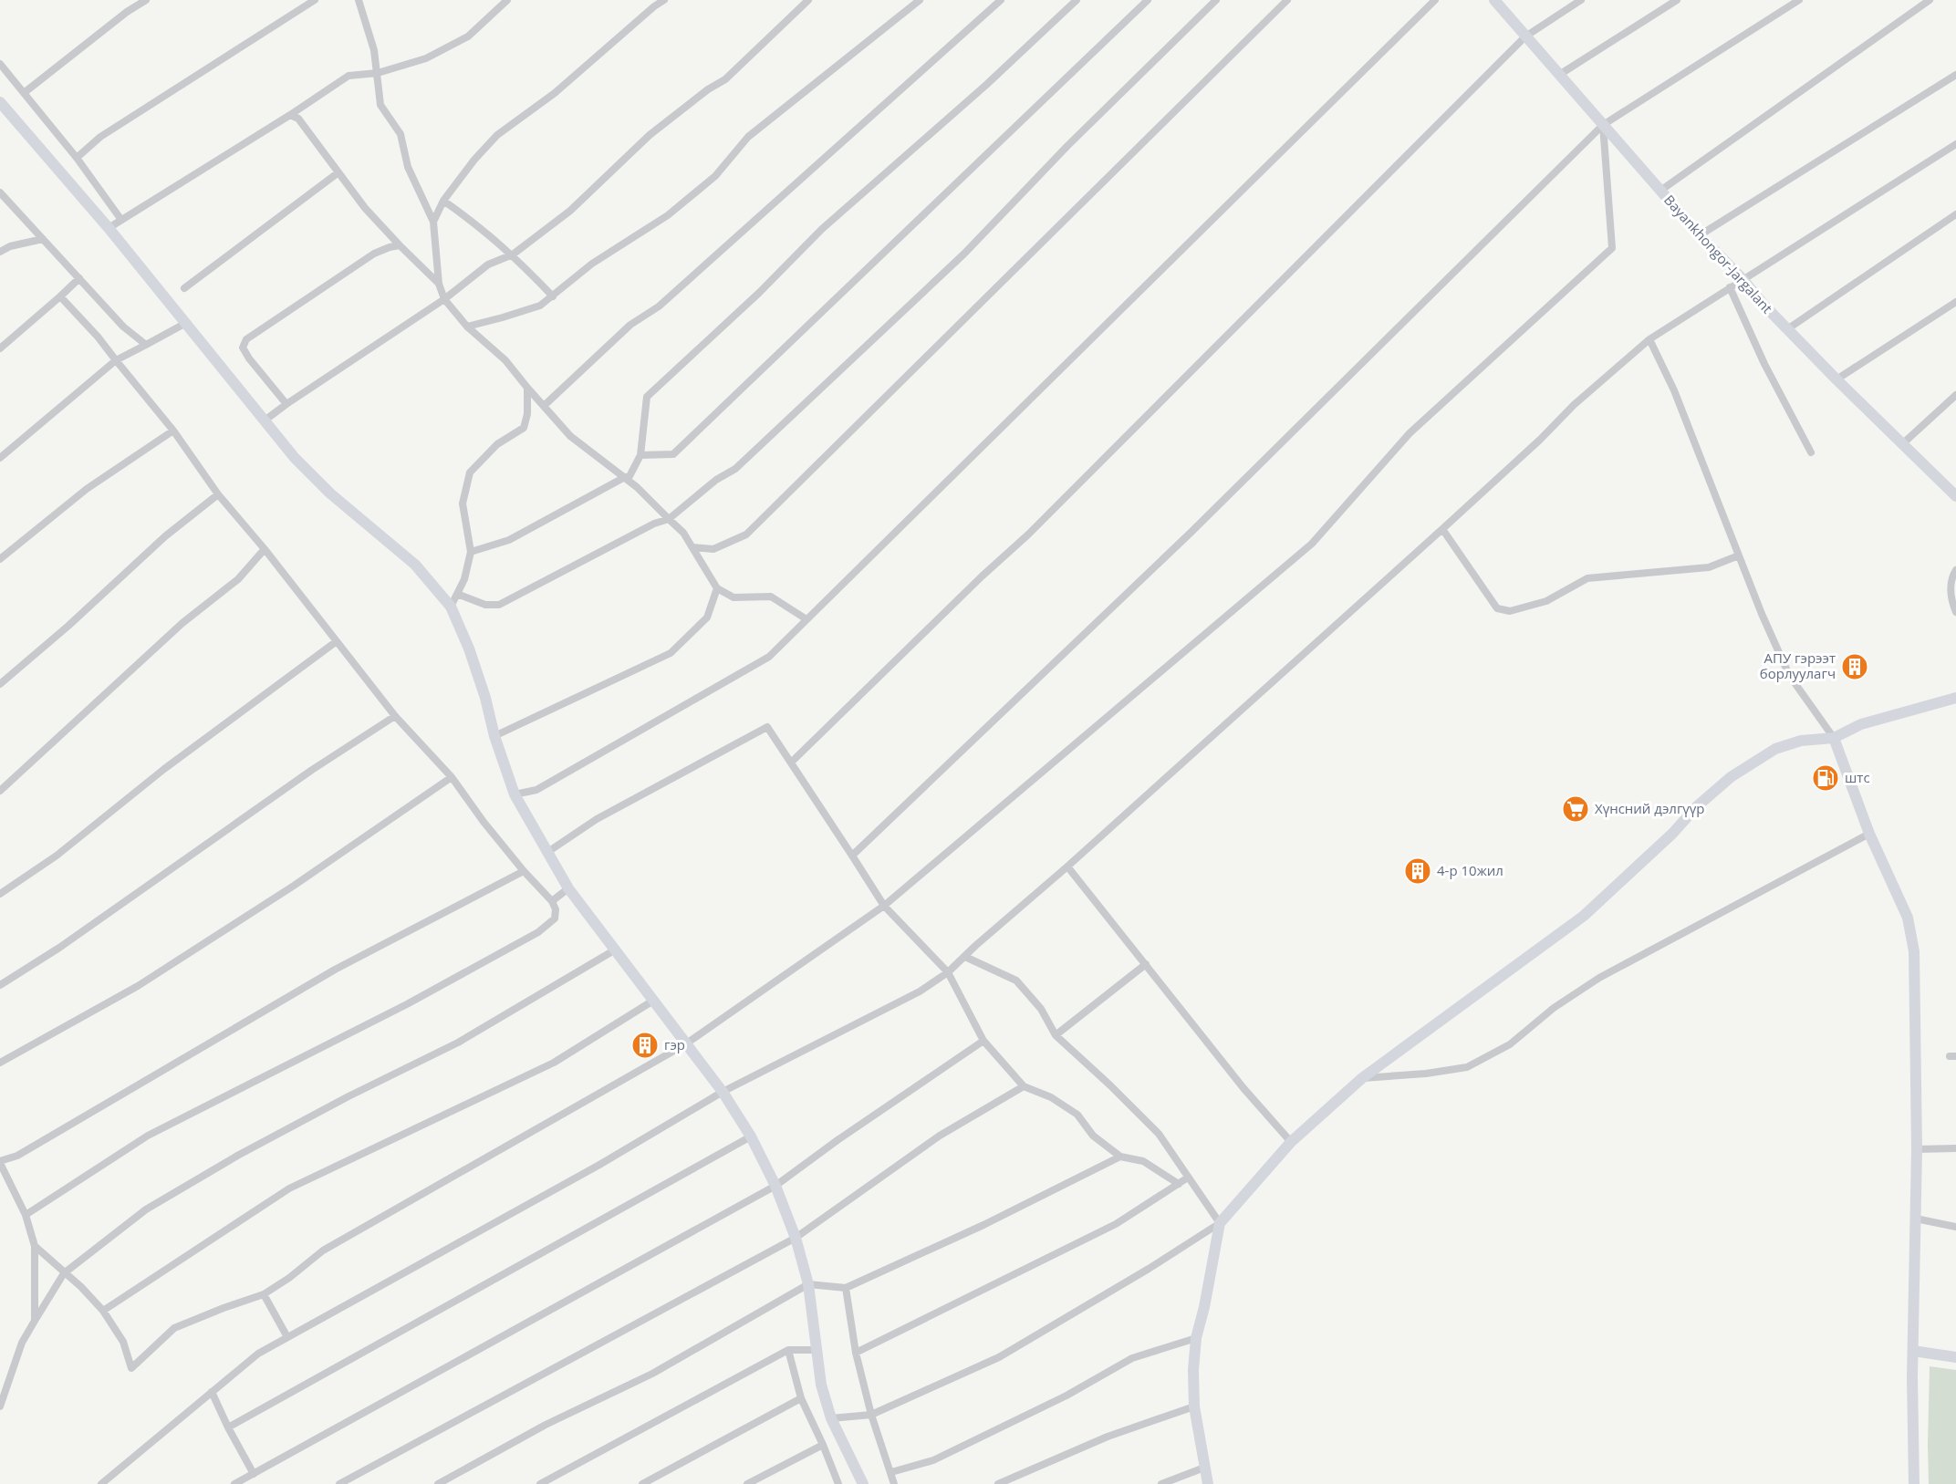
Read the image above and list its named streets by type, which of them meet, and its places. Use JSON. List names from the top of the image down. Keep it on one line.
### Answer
{"streets":{"street":["Bayankhongor-Jargalant"]},"places":{"building":["АПУ гэрээт борлуулагч","4-р 10жил","гэр"],"fuel station":["штс"],"supermarket":["Хүнсний дэлгүүр"]}}
